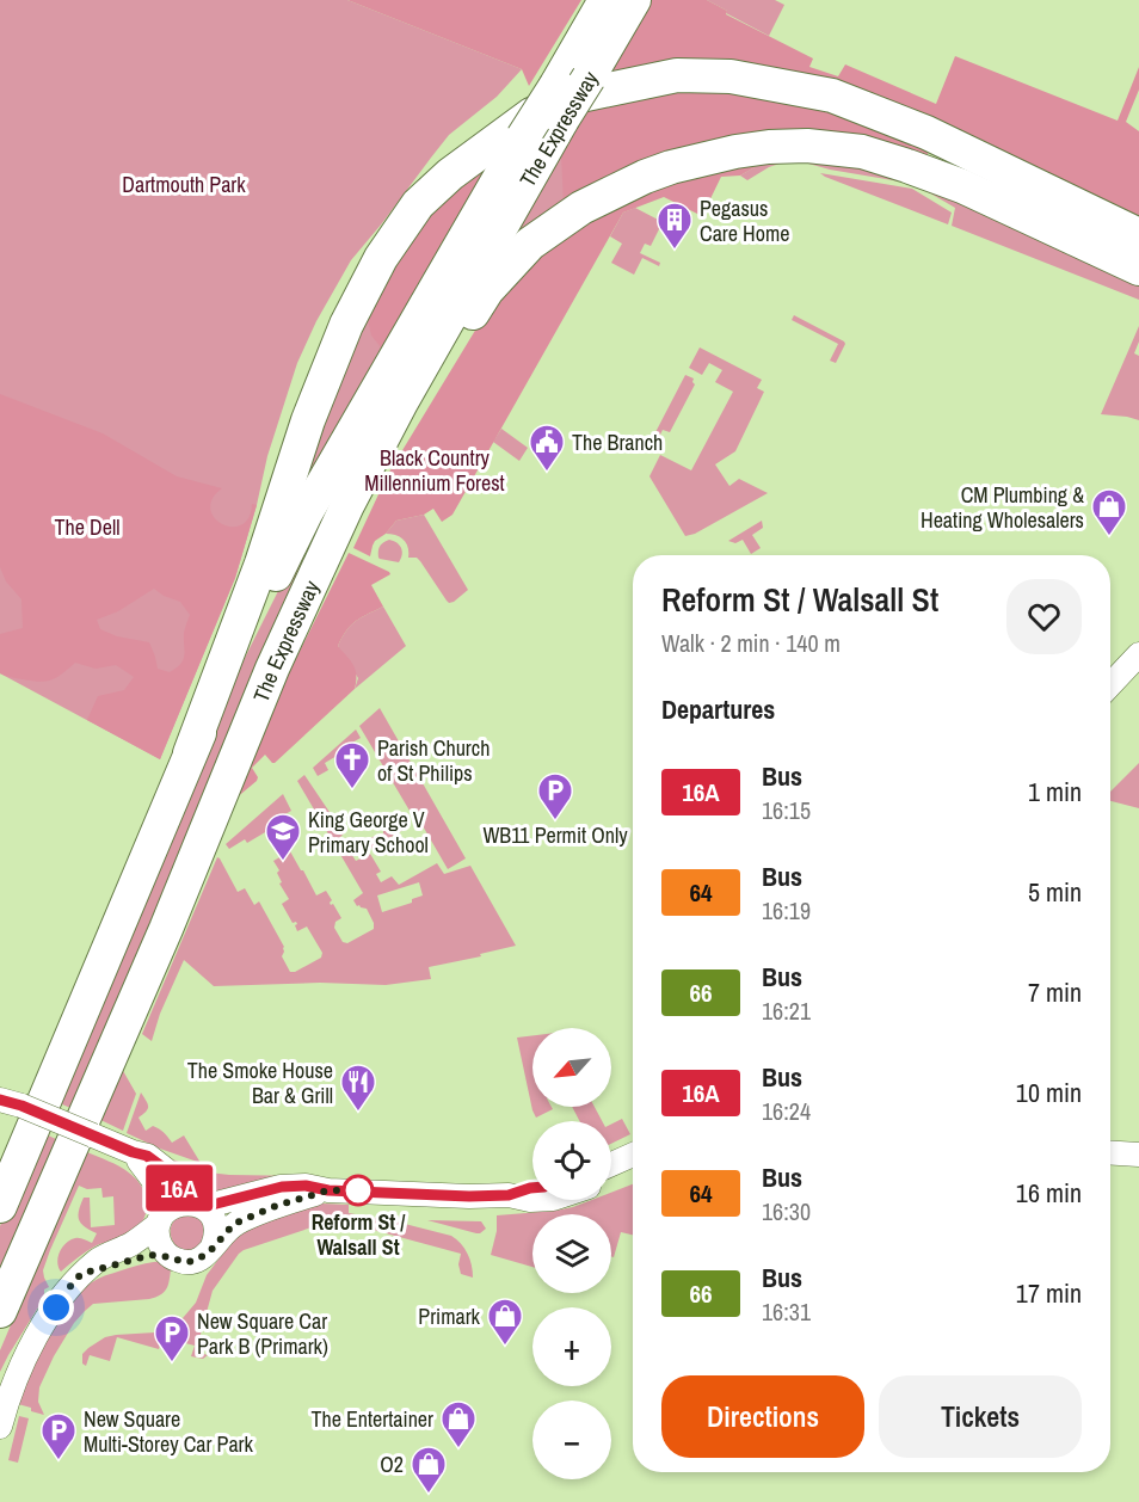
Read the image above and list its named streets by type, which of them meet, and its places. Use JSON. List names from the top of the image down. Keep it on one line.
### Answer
{"streets":{"highway":["The Expressway"]},"parks":["Dartmouth Park","Black Country Millennium Forest","The Dell"],"places":{"building":["Pegasus Care Home"],"public building":["The Branch"],"shop":["CM Plumbing & Heating Wholesalers","Primark","The Entertainer","O2"],"church":["Parish Church of St Philips"],"parking":["WB11 Permit Only","New Square Car Park B (Primark)","New Square Multi-Storey Car Park"],"school or university":["King George V Primary School"],"restaurant":["The Smoke House Bar & Grill"],"other":["Reform St / Walsall St"]},"lines":["bus line 16A"],"north":"bottom left","page":{"on_map":"16A","heading":[["Reform St / Walsall St","Walk · 2 min · 140 m"],"Departures"],"list":[{"mark":"16A","name":"Bus","note":"16:15","value":"1 min"},{"mark":"64","name":"Bus","note":"16:19","value":"5 min"},{"mark":"66","name":"Bus","note":"16:21","value":"7 min"},{"mark":"16A","name":"Bus","note":"16:24","value":"10 min"},{"mark":"64","name":"Bus","note":"16:30","value":"16 min"},{"mark":"66","name":"Bus","note":"16:31","value":"17 min"}],"map_buttons":["+","−"],"buttons":["Directions","Tickets"]}}
